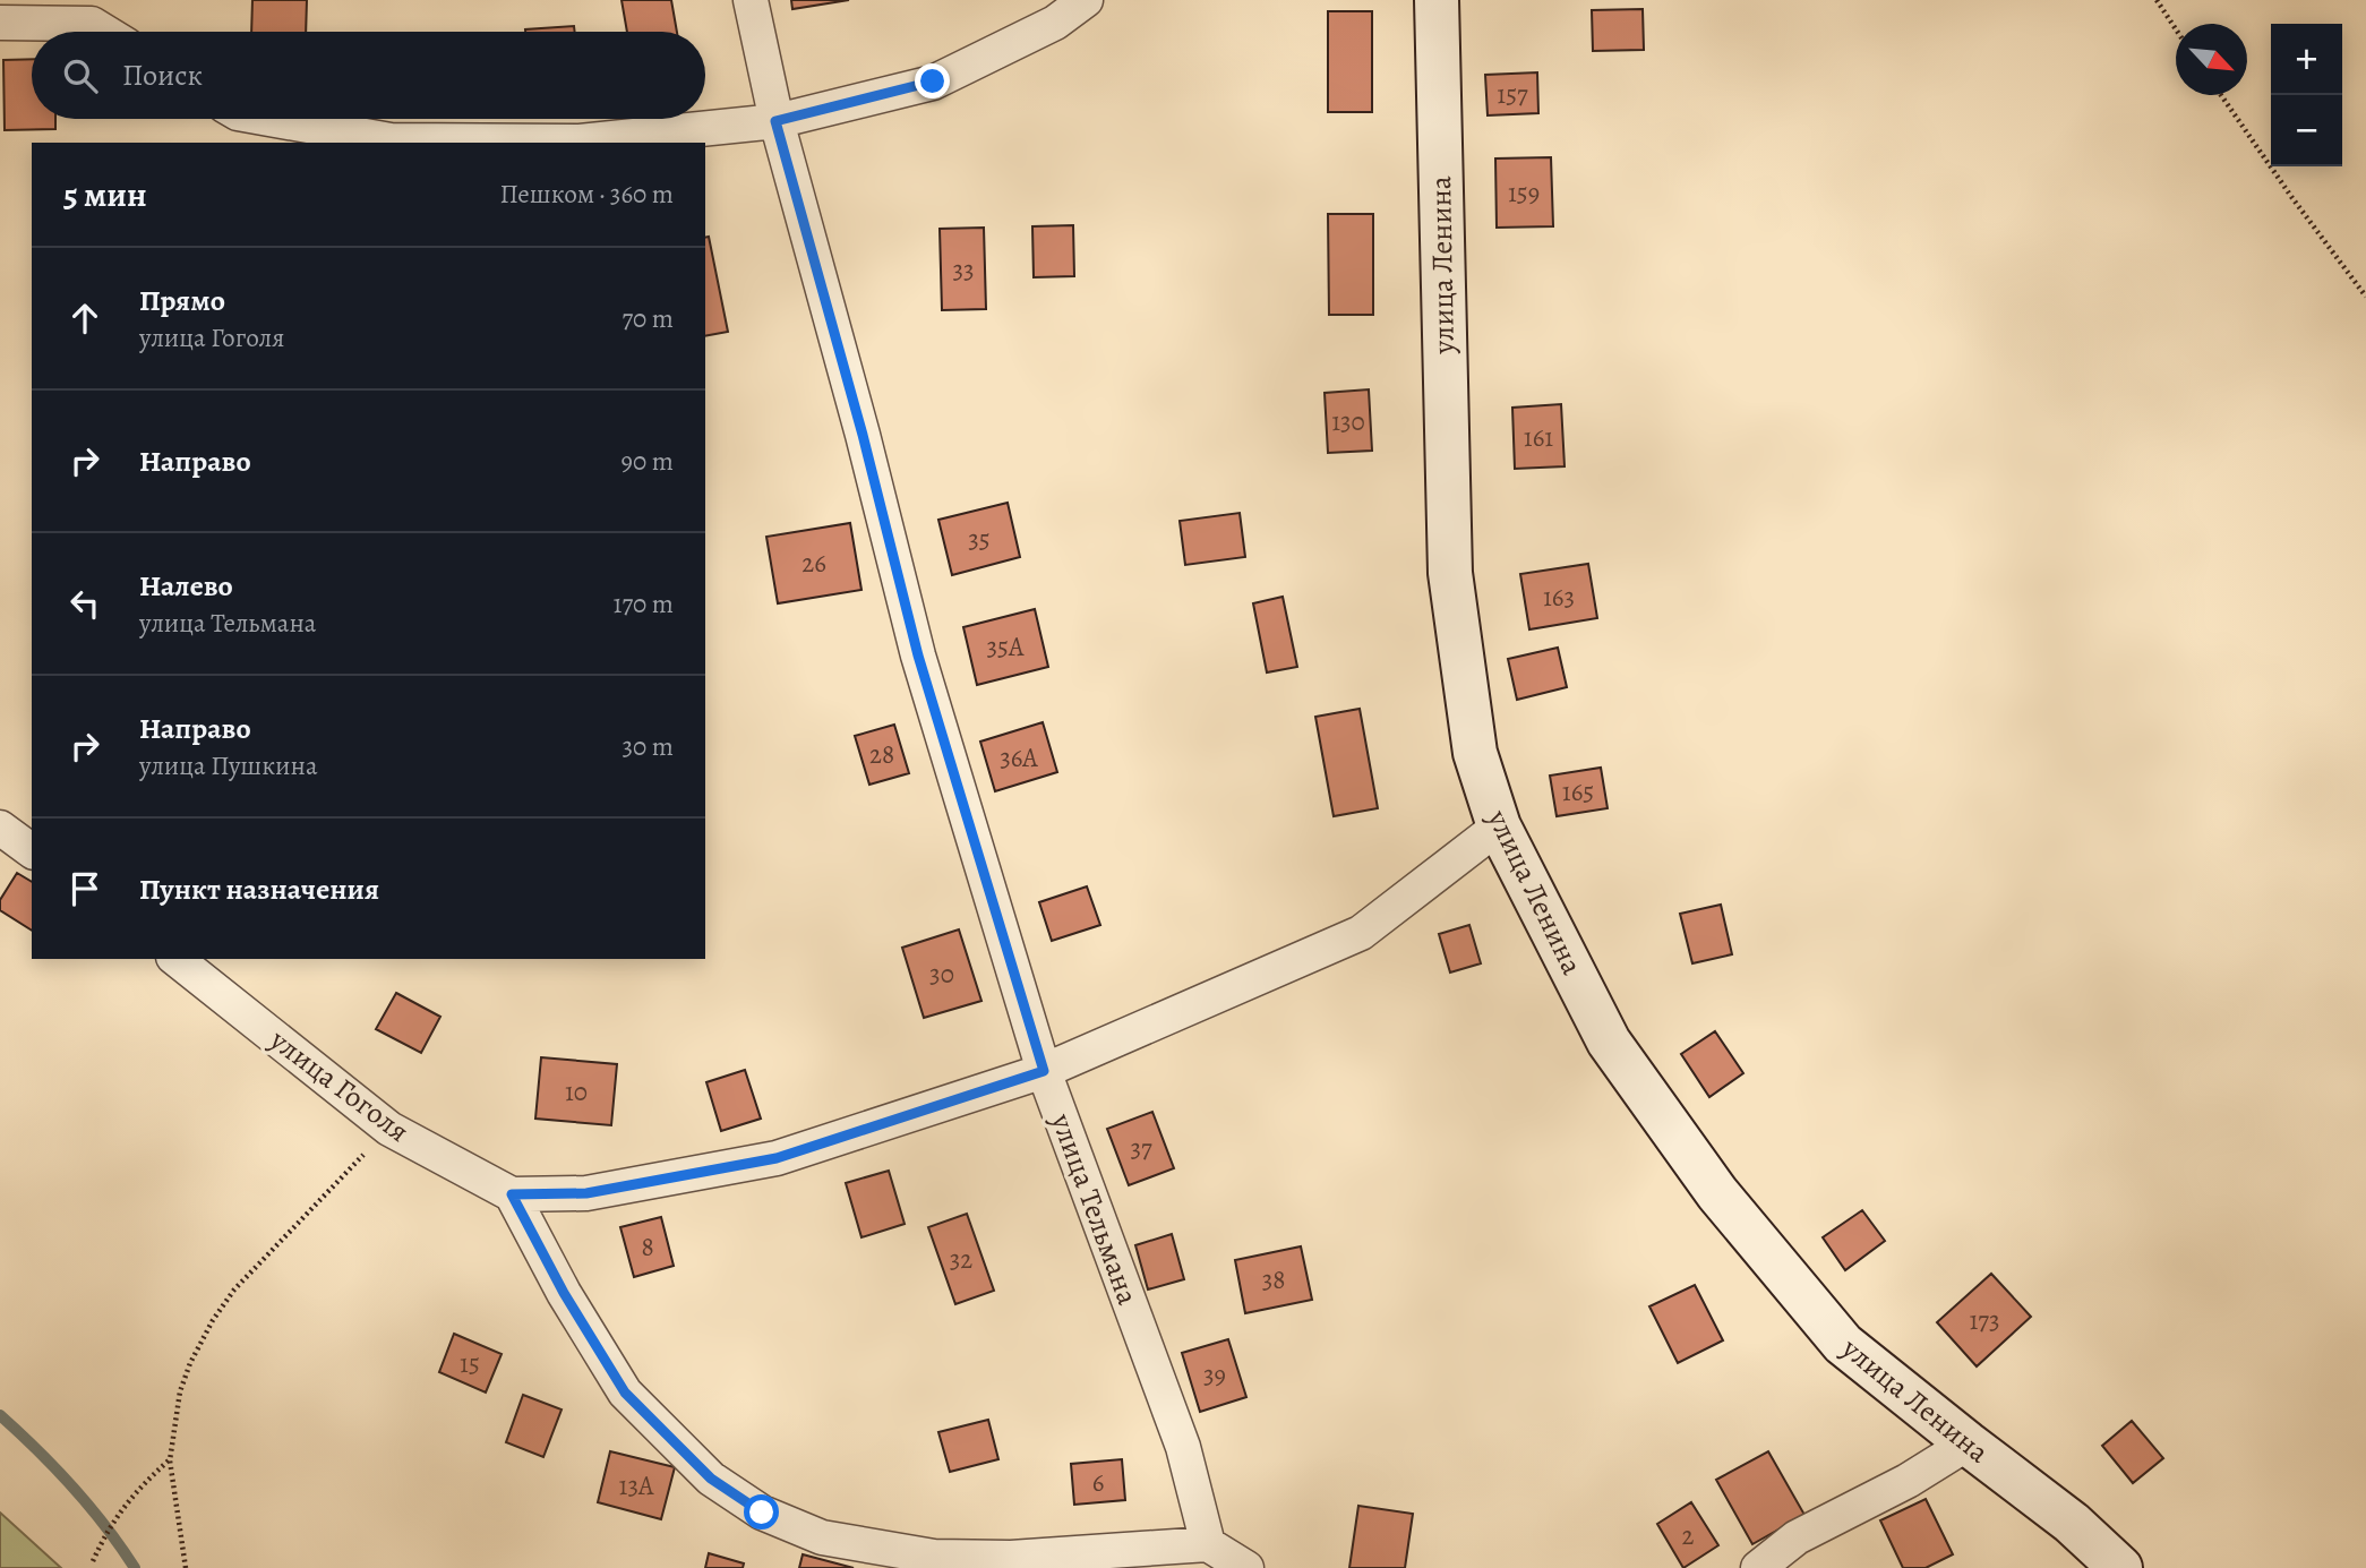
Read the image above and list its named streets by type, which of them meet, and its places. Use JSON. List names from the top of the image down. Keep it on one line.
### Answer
{"streets":{"main road":["улица Ленина"],"street":["улица Гоголя","улица Тельмана"]},"house_numbers":["157","159","33","130","161","35","26","163","35А","28","36А","165","30","10","37","8","32","38","173","15","39","6","13А","2"],"north":"bottom right","page":{"map_buttons":["+","−"],"search":"Поиск","heading":["5 мин","Пешком · 360 m"],"list":[["Прямо","улица Гоголя","70 m"],["Направо","90 m"],["Налево","улица Тельмана","170 m"],["Направо","улица Пушкина","30 m"],"Пункт назначения"]}}
